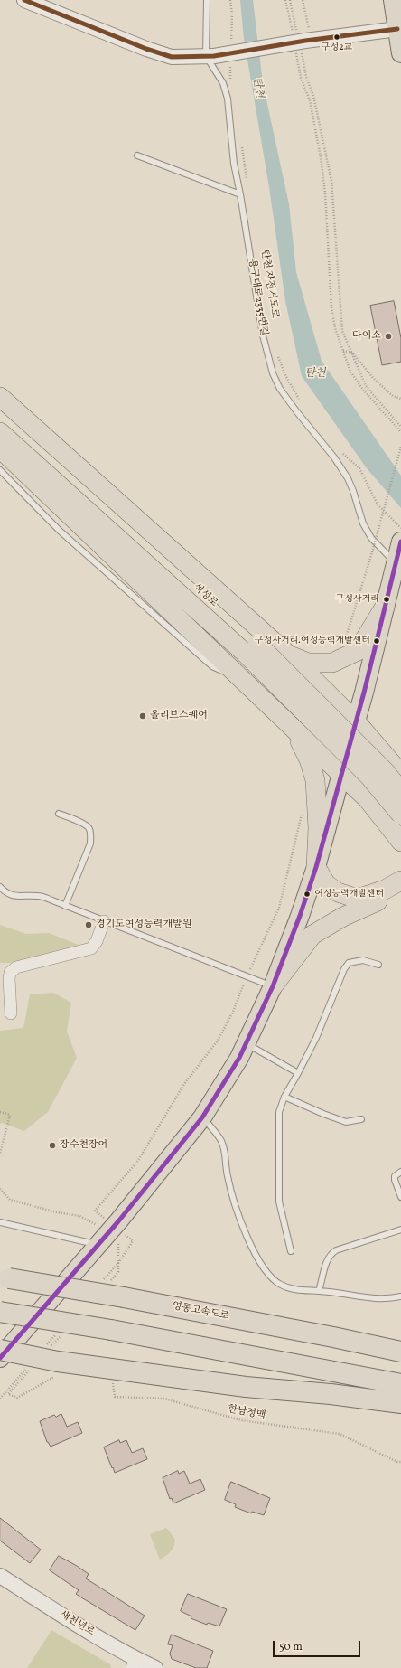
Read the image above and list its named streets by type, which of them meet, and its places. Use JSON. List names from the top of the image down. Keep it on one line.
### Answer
{"streets":{"highway":["석성로","영동고속도로"],"street":["새천년로"],"lane":["용구대로2335번길"],"path":["한남정맥"]},"water":["탄천"],"places":["구성2교","다이소","구성사거리","구성사거리.여성능력개발센터","올리브스퀘어","여성능력개발센터","경기도여성능력개발원","장수천장어"],"scale_bar":"50 m"}
